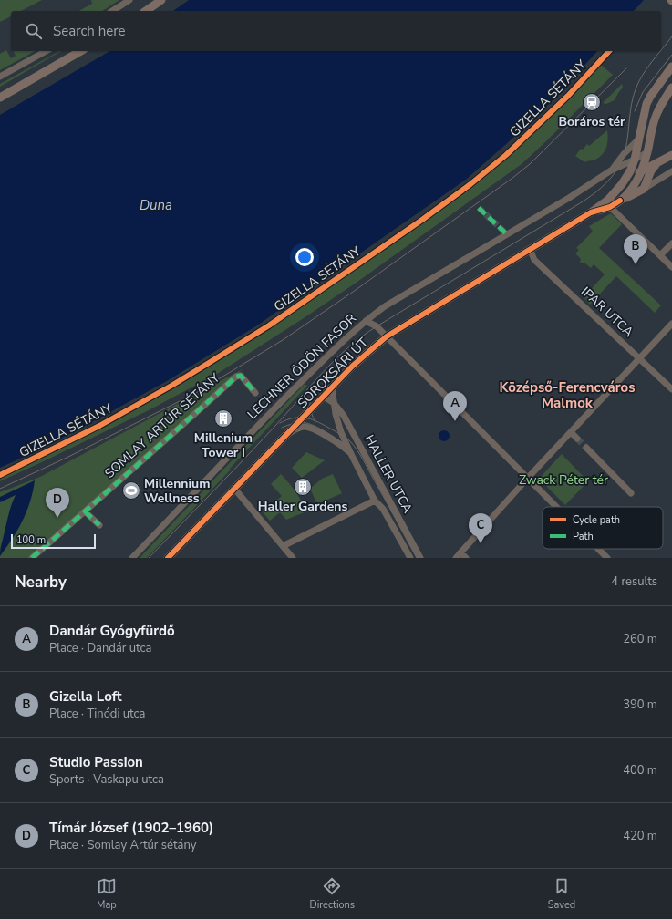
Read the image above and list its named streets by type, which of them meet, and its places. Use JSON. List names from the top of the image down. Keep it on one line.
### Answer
{"streets":{"main road":["SOROKSÁRI ÚT"],"street":["IPAR UTCA","LECHNER ÖDÖN FASOR","SOMLAY ARTÚR SÉTÁNY","HALLER UTCA"],"cycle path":["GIZELLA SÉTÁNY"]},"crossings":[["IPAR UTCA","SOROKSÁRI ÚT"],["SOROKSÁRI ÚT","HALLER UTCA"]],"districts":["Középső-Ferencváros Malmok"],"water":["Duna"],"parks":["Zwack Péter tér"],"places":{"station":["Boráros tér"],"building":["Millenium Tower I","Haller Gardens"],"sports":["Millennium Wellness"]},"legend":["Cycle path","Path"],"scale_bar":"100 m","page":{"search":"Search here","pins":["B","A","D","C"],"scale":"100 m","heading":["Nearby","4 results"],"list":[{"mark":"A","name":"Dandár Gyógyfürdő","note":"Place · Dandár utca","value":"260 m"},{"mark":"B","name":"Gizella Loft","note":"Place · Tinódi utca","value":"390 m"},{"mark":"C","name":"Studio Passion","note":"Sports · Vaskapu utca","value":"400 m"},{"mark":"D","name":"Tímár József (1902–1960)","note":"Place · Somlay Artúr sétány","value":"420 m"}],"nav":["Map","Directions","Saved"]}}
